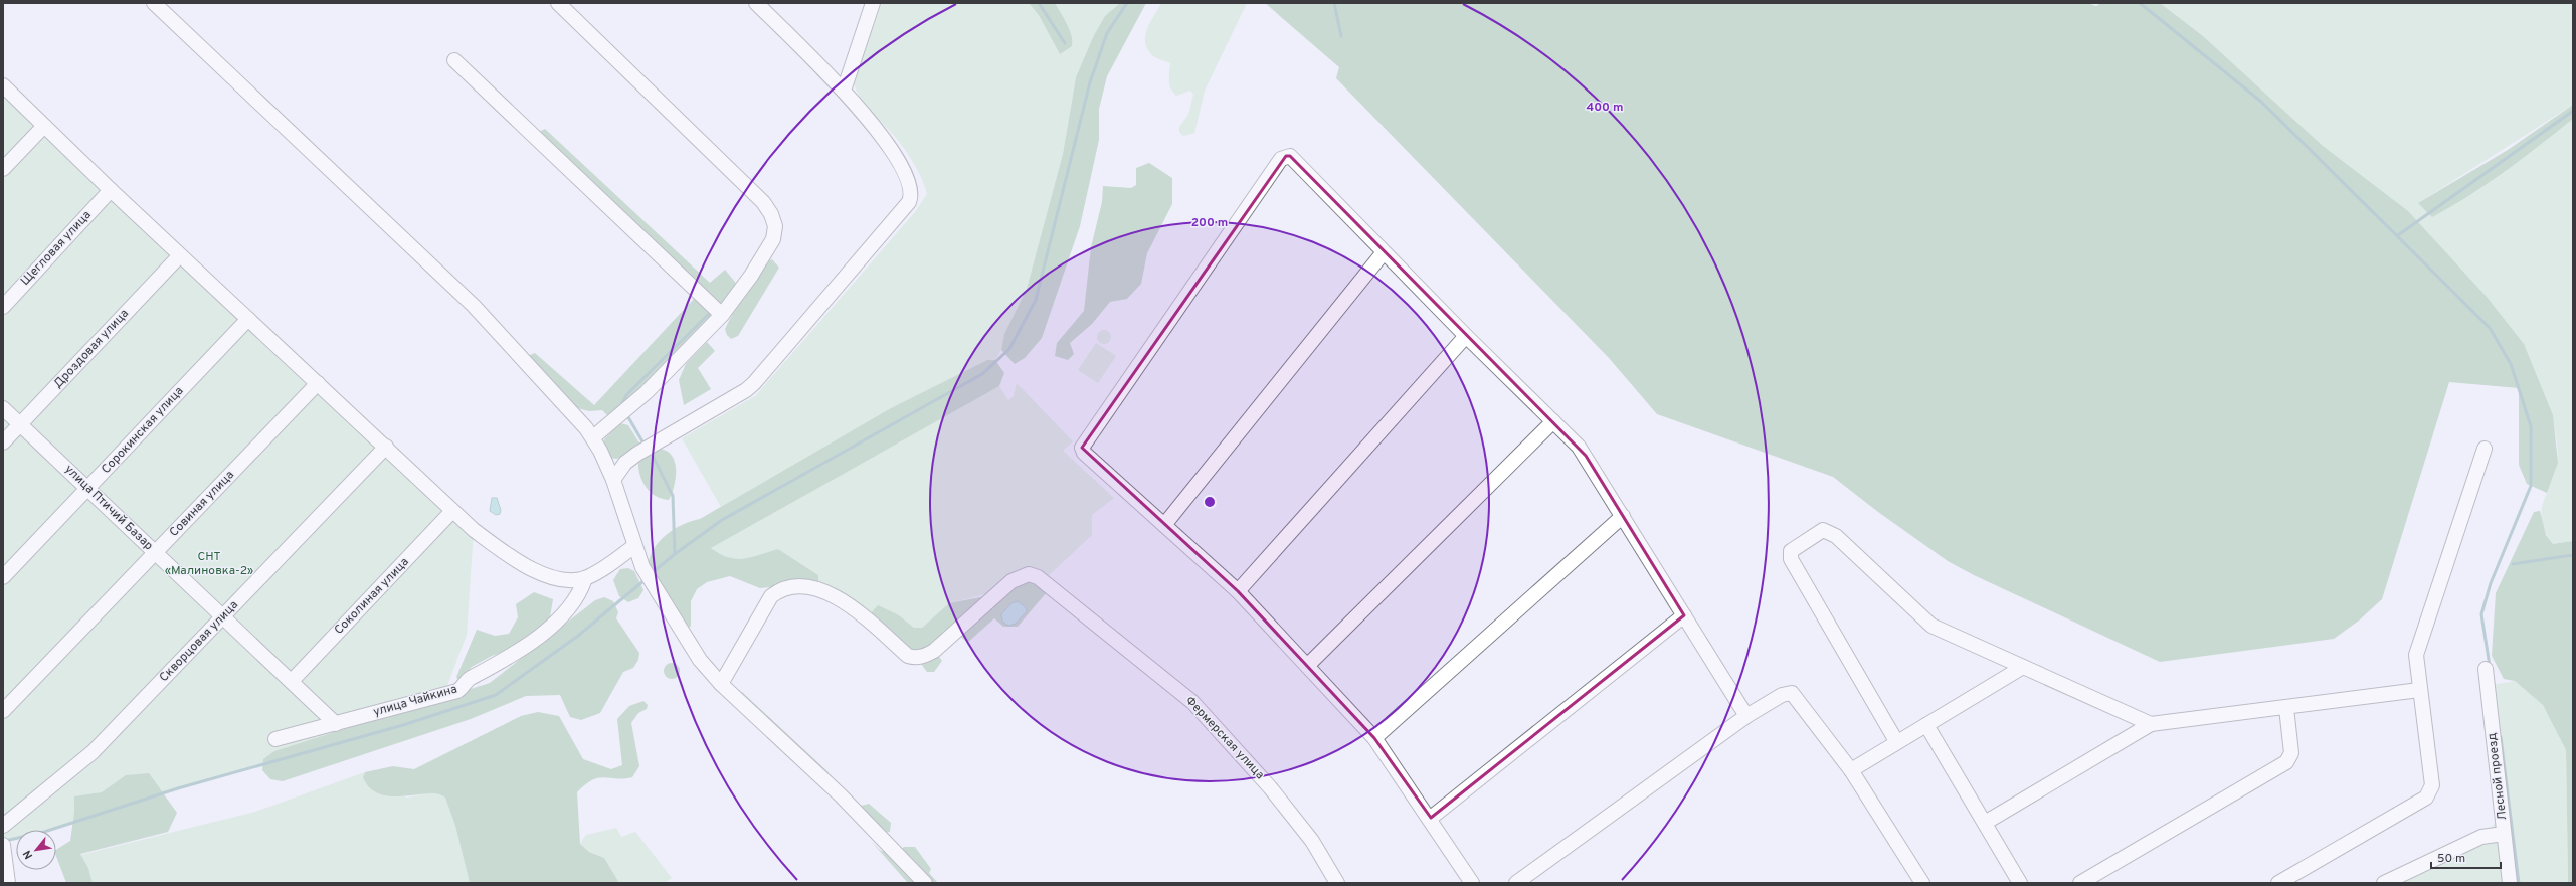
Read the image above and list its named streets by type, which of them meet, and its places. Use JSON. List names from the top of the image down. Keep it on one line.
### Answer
{"streets":{"street":["Щегловая улица","Дроздовая улица","Сорокинская улица","Совиная улица","улица Птичий Базар","Соколиная улица","Скворцовая улица","улица Чайкина","Фермерская улица","Лесной проезд"]},"crossings":[["Дроздовая улица","улица Птичий Базар"],["Сорокинская улица","улица Птичий Базар"],["Совиная улица","улица Птичий Базар"],["улица Птичий Базар","Соколиная улица"],["улица Птичий Базар","Скворцовая улица"],["улица Птичий Базар","улица Чайкина"]],"parks":["СНТ «Малиновка-2»"],"scale_bar":"50 m","north":"bottom left","rings":["400 m","200 m"]}
